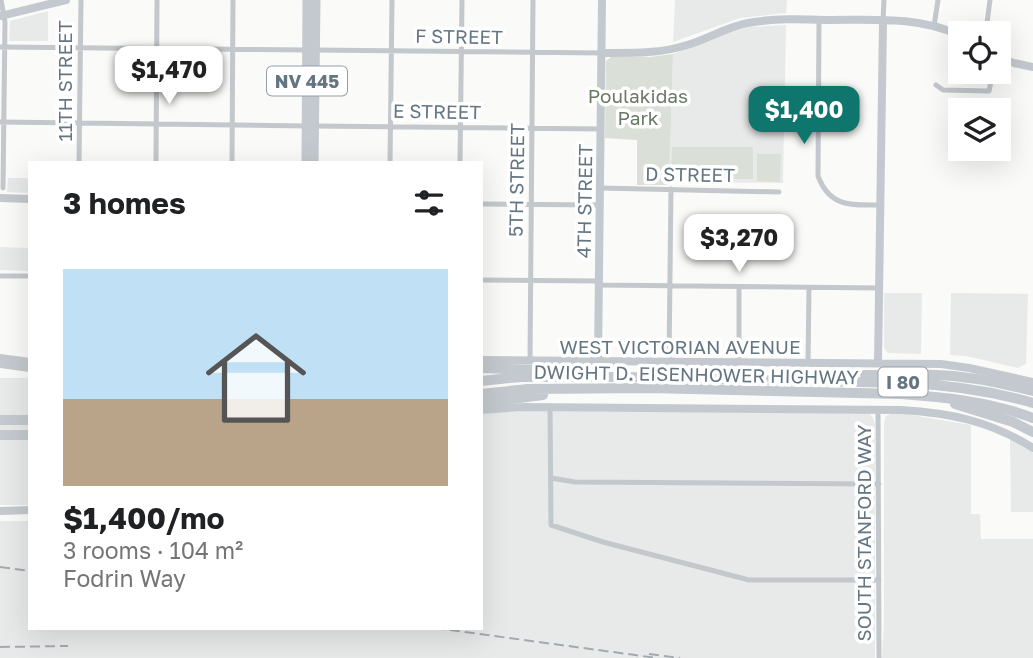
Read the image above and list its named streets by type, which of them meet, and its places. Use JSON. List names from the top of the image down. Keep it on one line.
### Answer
{"streets":{"highway":["DWIGHT D. EISENHOWER HIGHWAY","I 80"],"main road":["NV 445"],"street":["F STREET","11TH STREET","E STREET","D STREET","5TH STREET","4TH STREET","WEST VICTORIAN AVENUE","SOUTH STANFORD WAY"]},"crossings":[["F STREET","11TH STREET"],["F STREET","NV 445"],["F STREET","5TH STREET"],["F STREET","4TH STREET"],["11TH STREET","E STREET"],["NV 445","E STREET"],["E STREET","5TH STREET"],["E STREET","4TH STREET"],["D STREET","4TH STREET"],["5TH STREET","WEST VICTORIAN AVENUE"],["4TH STREET","WEST VICTORIAN AVENUE"]],"parks":["Poulakidas Park"],"page":{"price":["$1,470","$1,400","$3,270"],"heading":"3 homes","list":[{"name":"$1,400/mo","note":"3 rooms · 104 m² · Fodrin Way"}]}}
